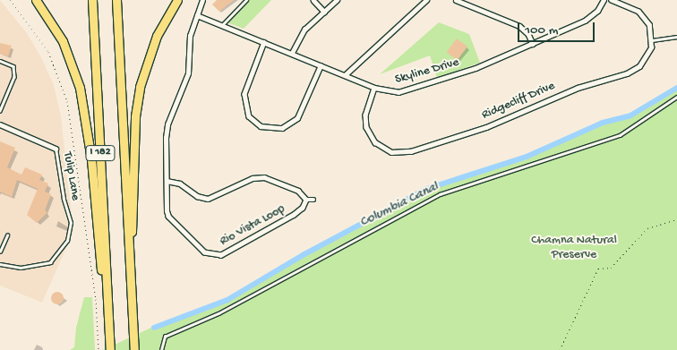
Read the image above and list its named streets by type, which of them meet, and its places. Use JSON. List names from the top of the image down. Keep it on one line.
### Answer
{"streets":{"highway":["I 182"],"street":["Skyline Drive","Ridgecliff Drive","Tulip Lane","Rio Vista Loop"]},"crossings":[["Skyline Drive","Ridgecliff Drive"]],"water":["Columbia Canal"],"parks":["Chamna Natural Preserve"],"scale_bar":"100 m"}
